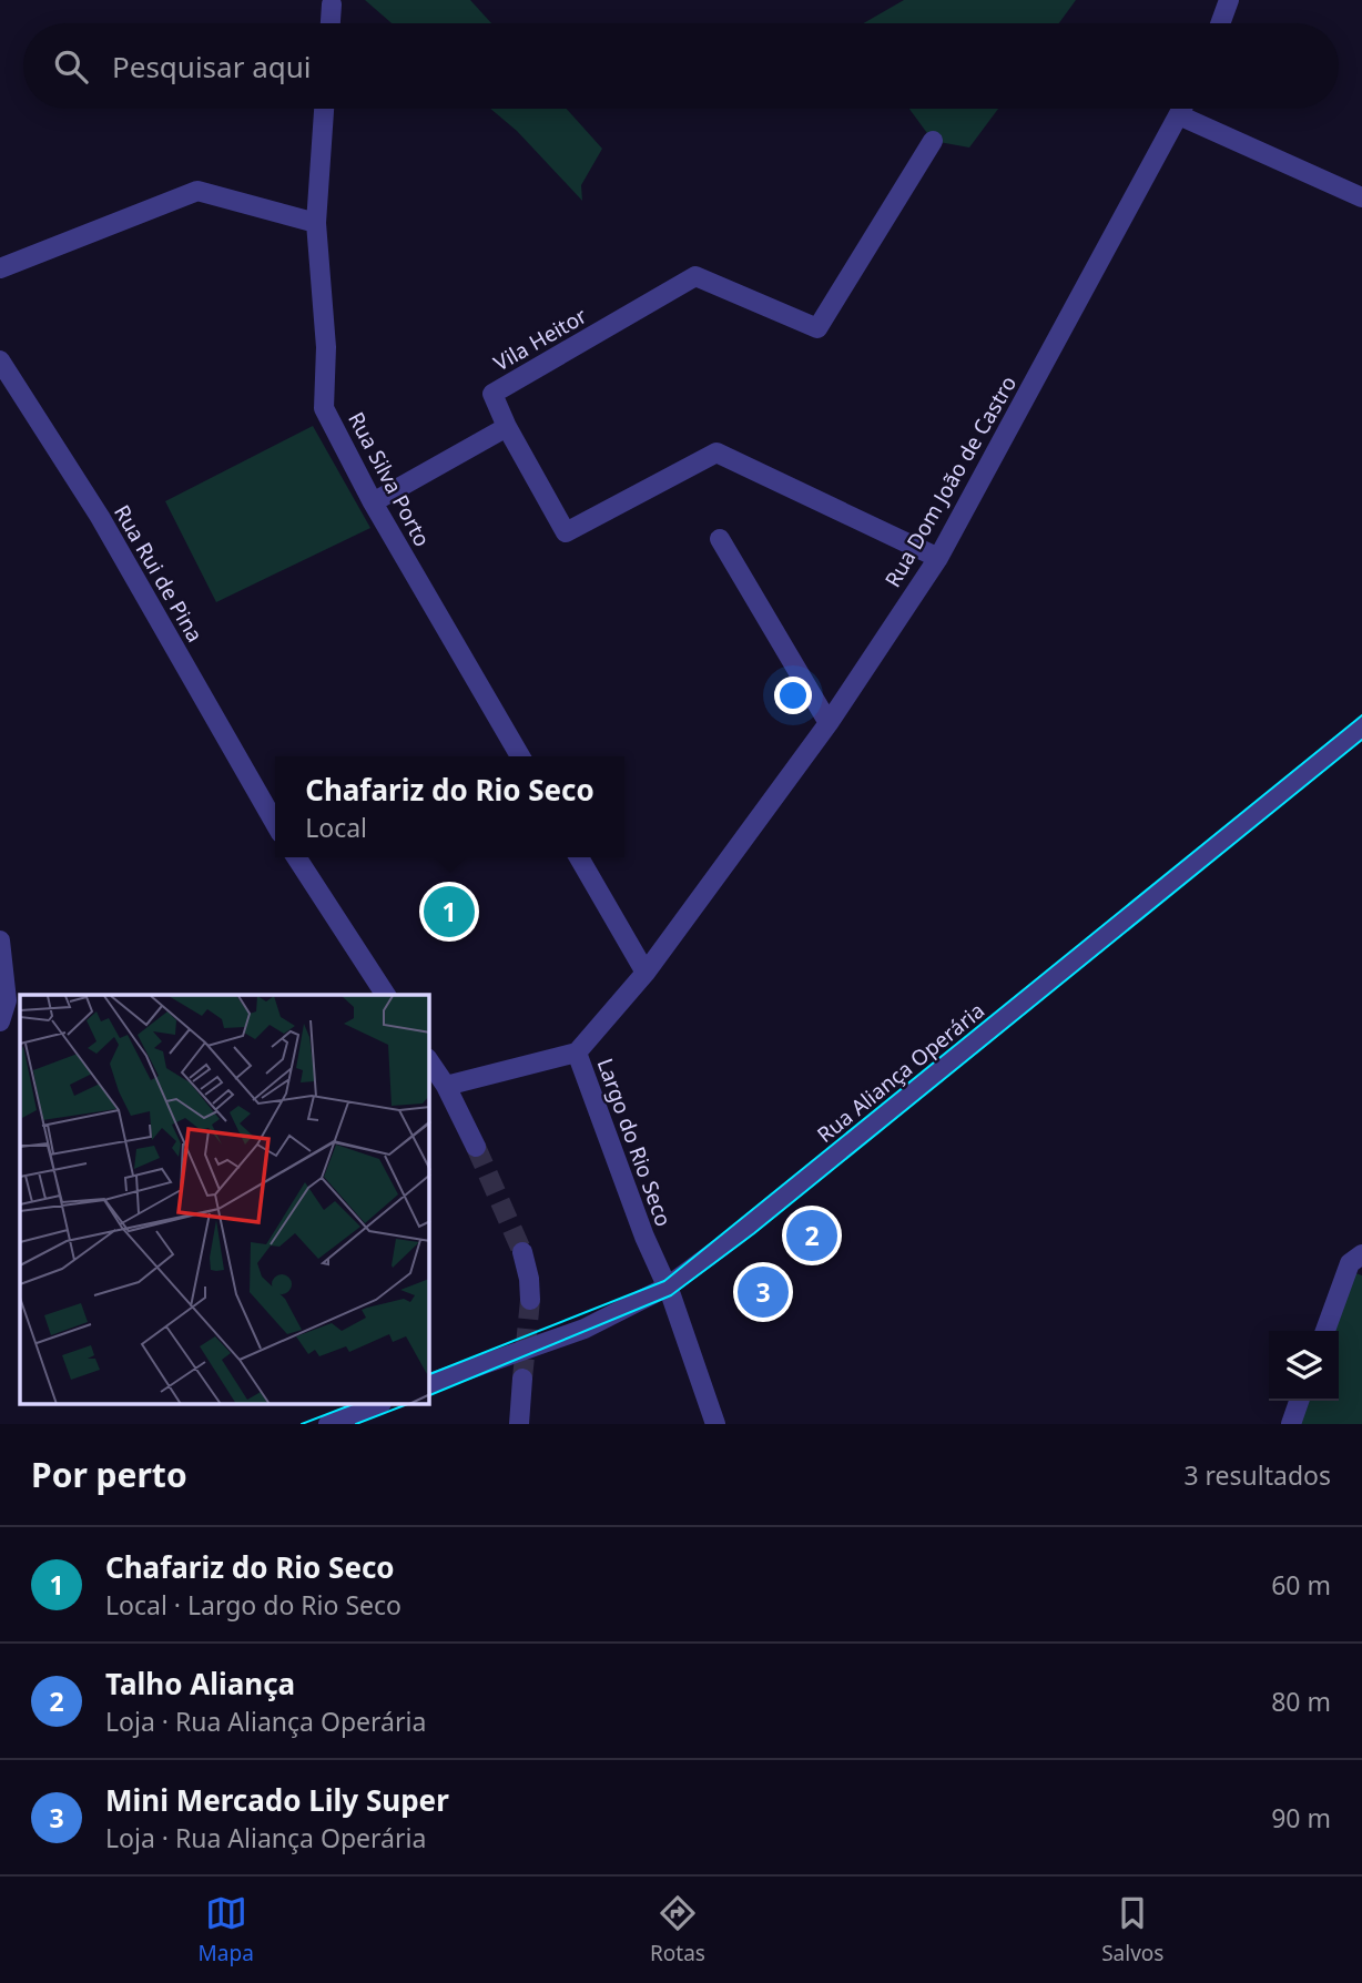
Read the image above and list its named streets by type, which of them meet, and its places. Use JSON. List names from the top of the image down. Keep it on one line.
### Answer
{"streets":{"street":["Vila Heitor","Rua Silva Porto","Rua Dom João de Castro","Rua Rui de Pina","Rua Aliança Operária","Largo do Rio Seco"]},"crossings":[["Rua Dom João de Castro","Largo do Rio Seco"],["Rua Aliança Operária","Largo do Rio Seco"]],"page":{"search":"Pesquisar aqui","popup":["Chafariz do Rio Seco","Local"],"pins":["1","2","3"],"heading":["Por perto","3 resultados"],"list":[{"mark":"1","name":"Chafariz do Rio Seco","note":"Local · Largo do Rio Seco","value":"60 m"},{"mark":"2","name":"Talho Aliança","note":"Loja · Rua Aliança Operária","value":"80 m"},{"mark":"3","name":"Mini Mercado Lily Super","note":"Loja · Rua Aliança Operária","value":"90 m"}],"nav":["Mapa","Rotas","Salvos"]}}
